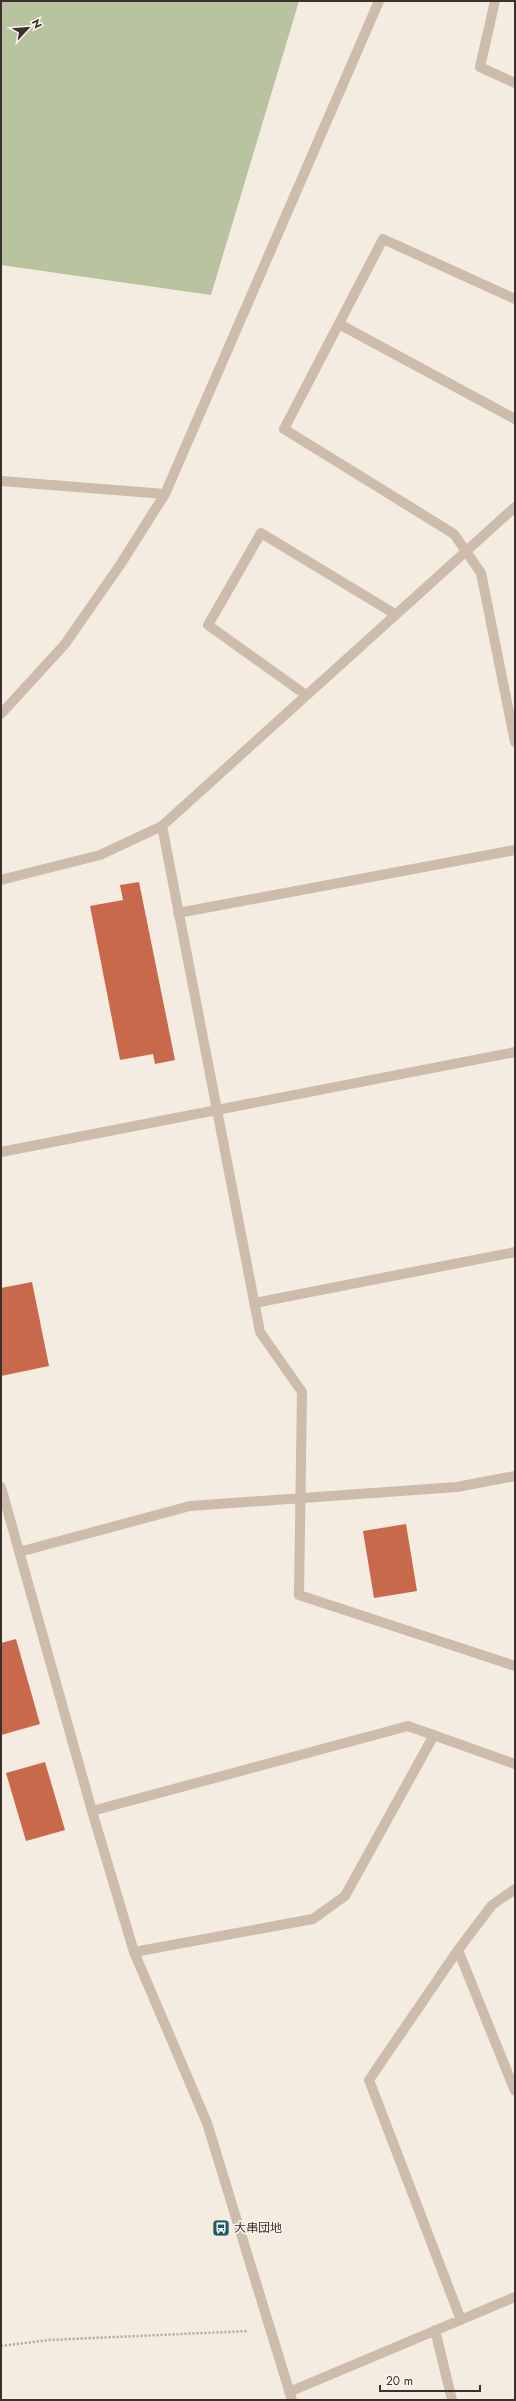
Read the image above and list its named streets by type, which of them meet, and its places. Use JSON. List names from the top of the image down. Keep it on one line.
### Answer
{"places":{"bus stop":["大串団地"]},"scale_bar":"20 m","north":"top right"}
